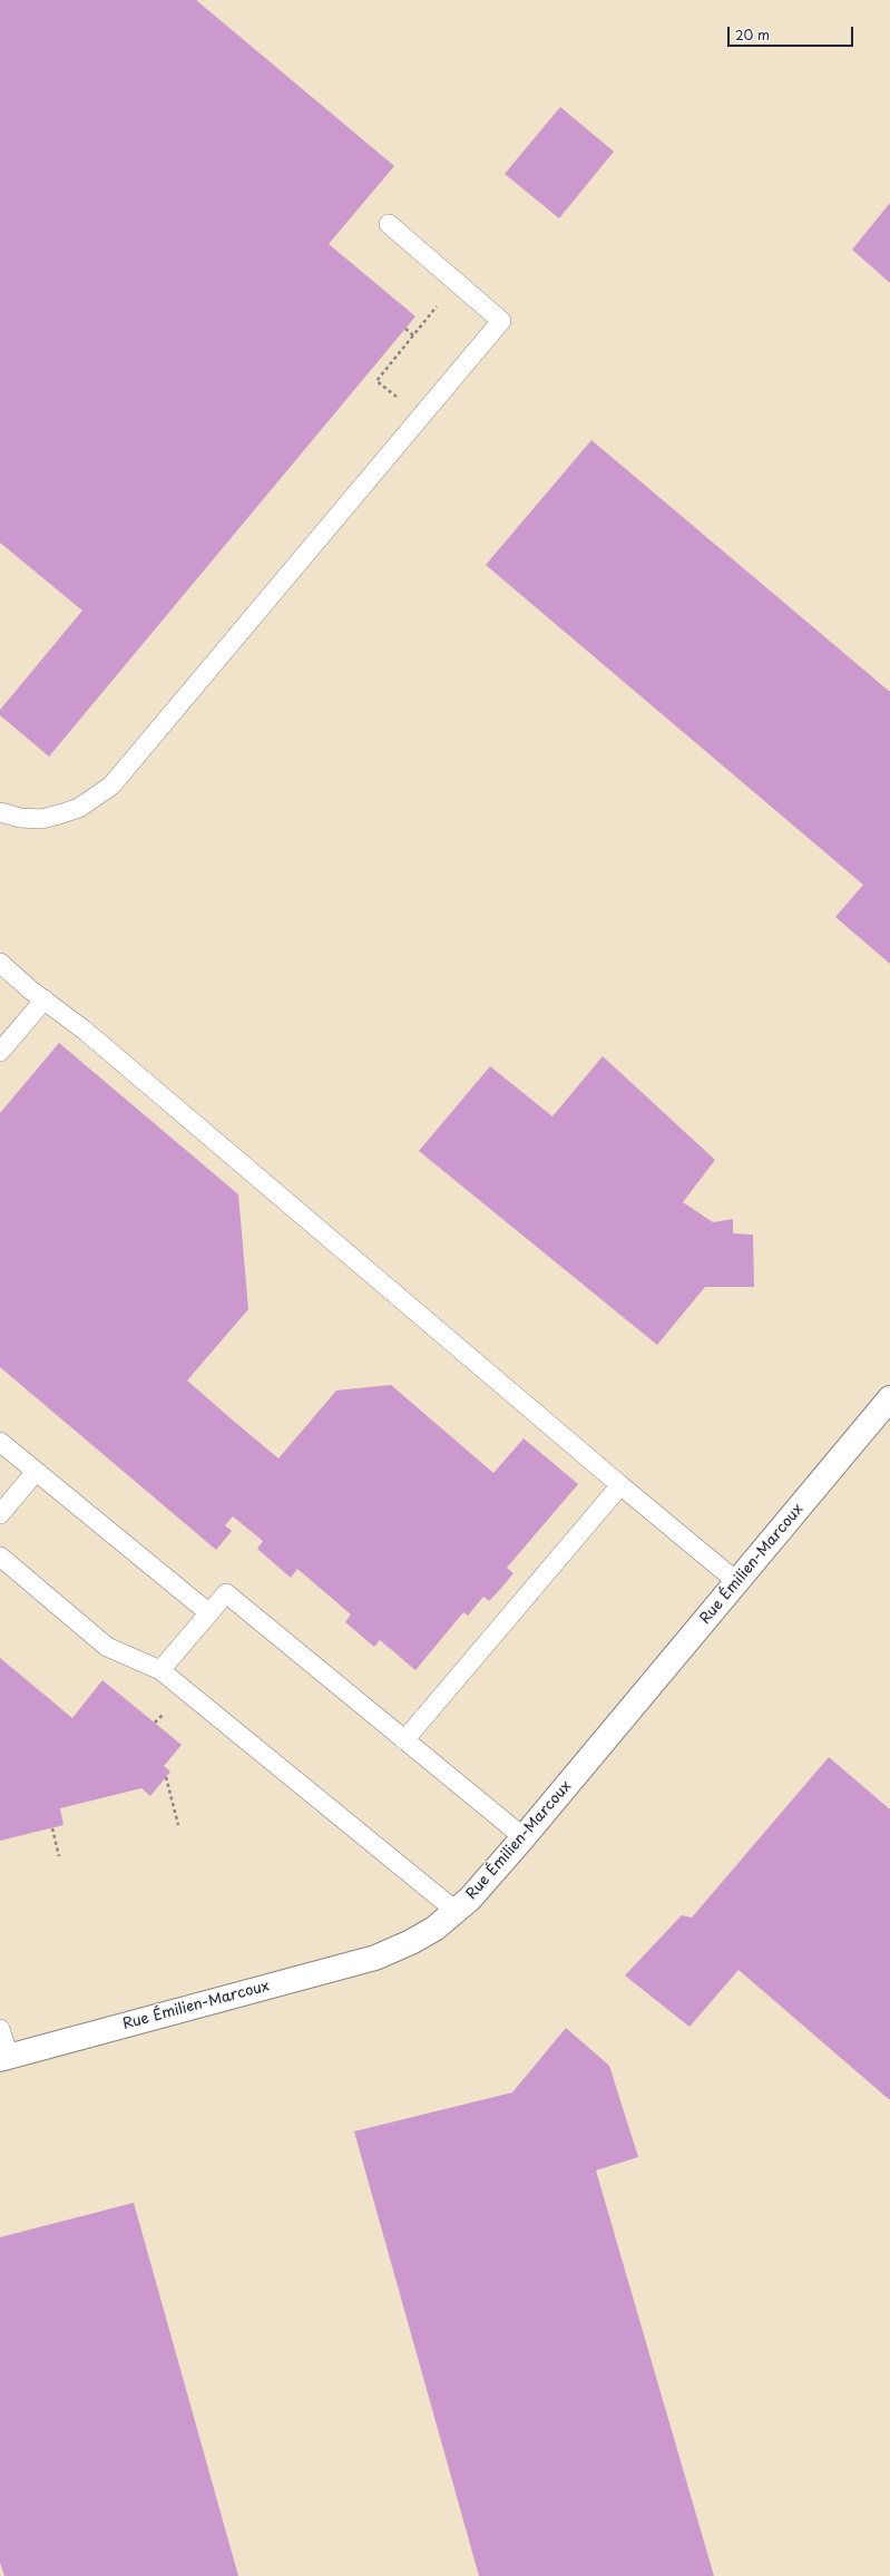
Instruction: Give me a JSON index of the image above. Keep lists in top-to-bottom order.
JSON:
{
  "streets": {
    "street": ["Rue Émilien-Marcoux"]
  },
  "scale_bar": "20 m"
}
